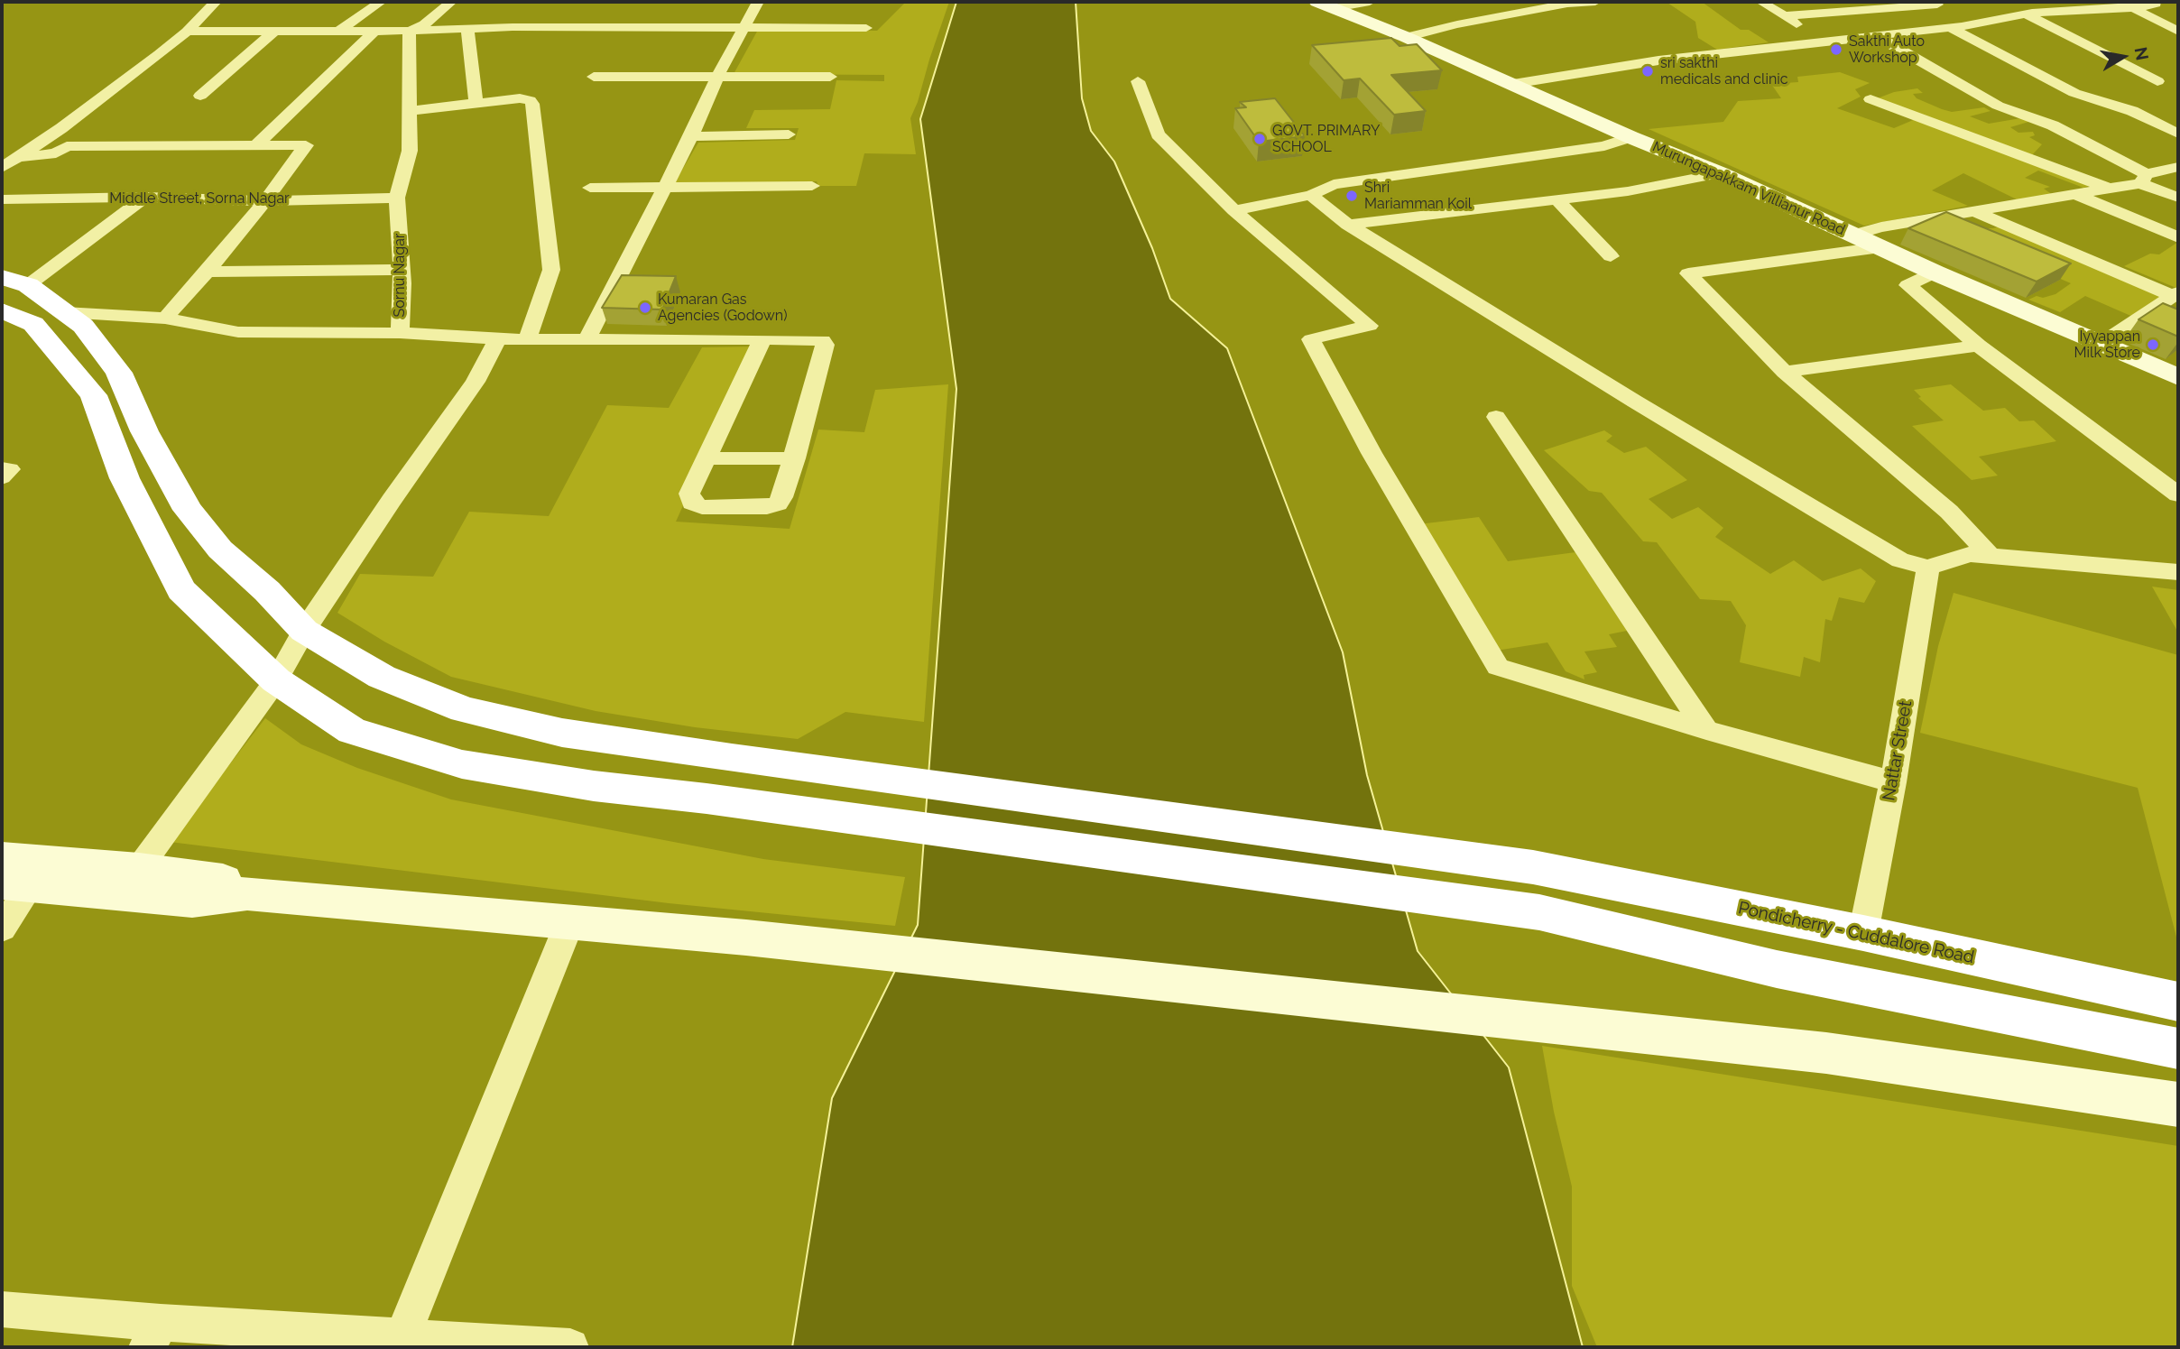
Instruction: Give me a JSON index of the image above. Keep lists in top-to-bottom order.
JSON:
{
  "streets": {
    "highway": ["Pondicherry - Cuddalore Road"],
    "street": [
      "Murungapakkam Villianur Road",
      "Middle Street, Sorna Nagar",
      "Sornu Nagar",
      "Nattar Street"
    ]
  },
  "crossings": [
    ["Middle Street, Sorna Nagar", "Sornu Nagar"],
    ["Nattar Street", "Pondicherry - Cuddalore Road"]
  ],
  "places": [
    "Sakthi Auto Workshop",
    "sri sakthi medicals and clinic",
    "GOVT. PRIMARY SCHOOL",
    "Shri Mariamman Koil",
    "Kumaran Gas Agencies (Godown)",
    "Iyyappan Milk Store"
  ],
  "north": "right"
}
